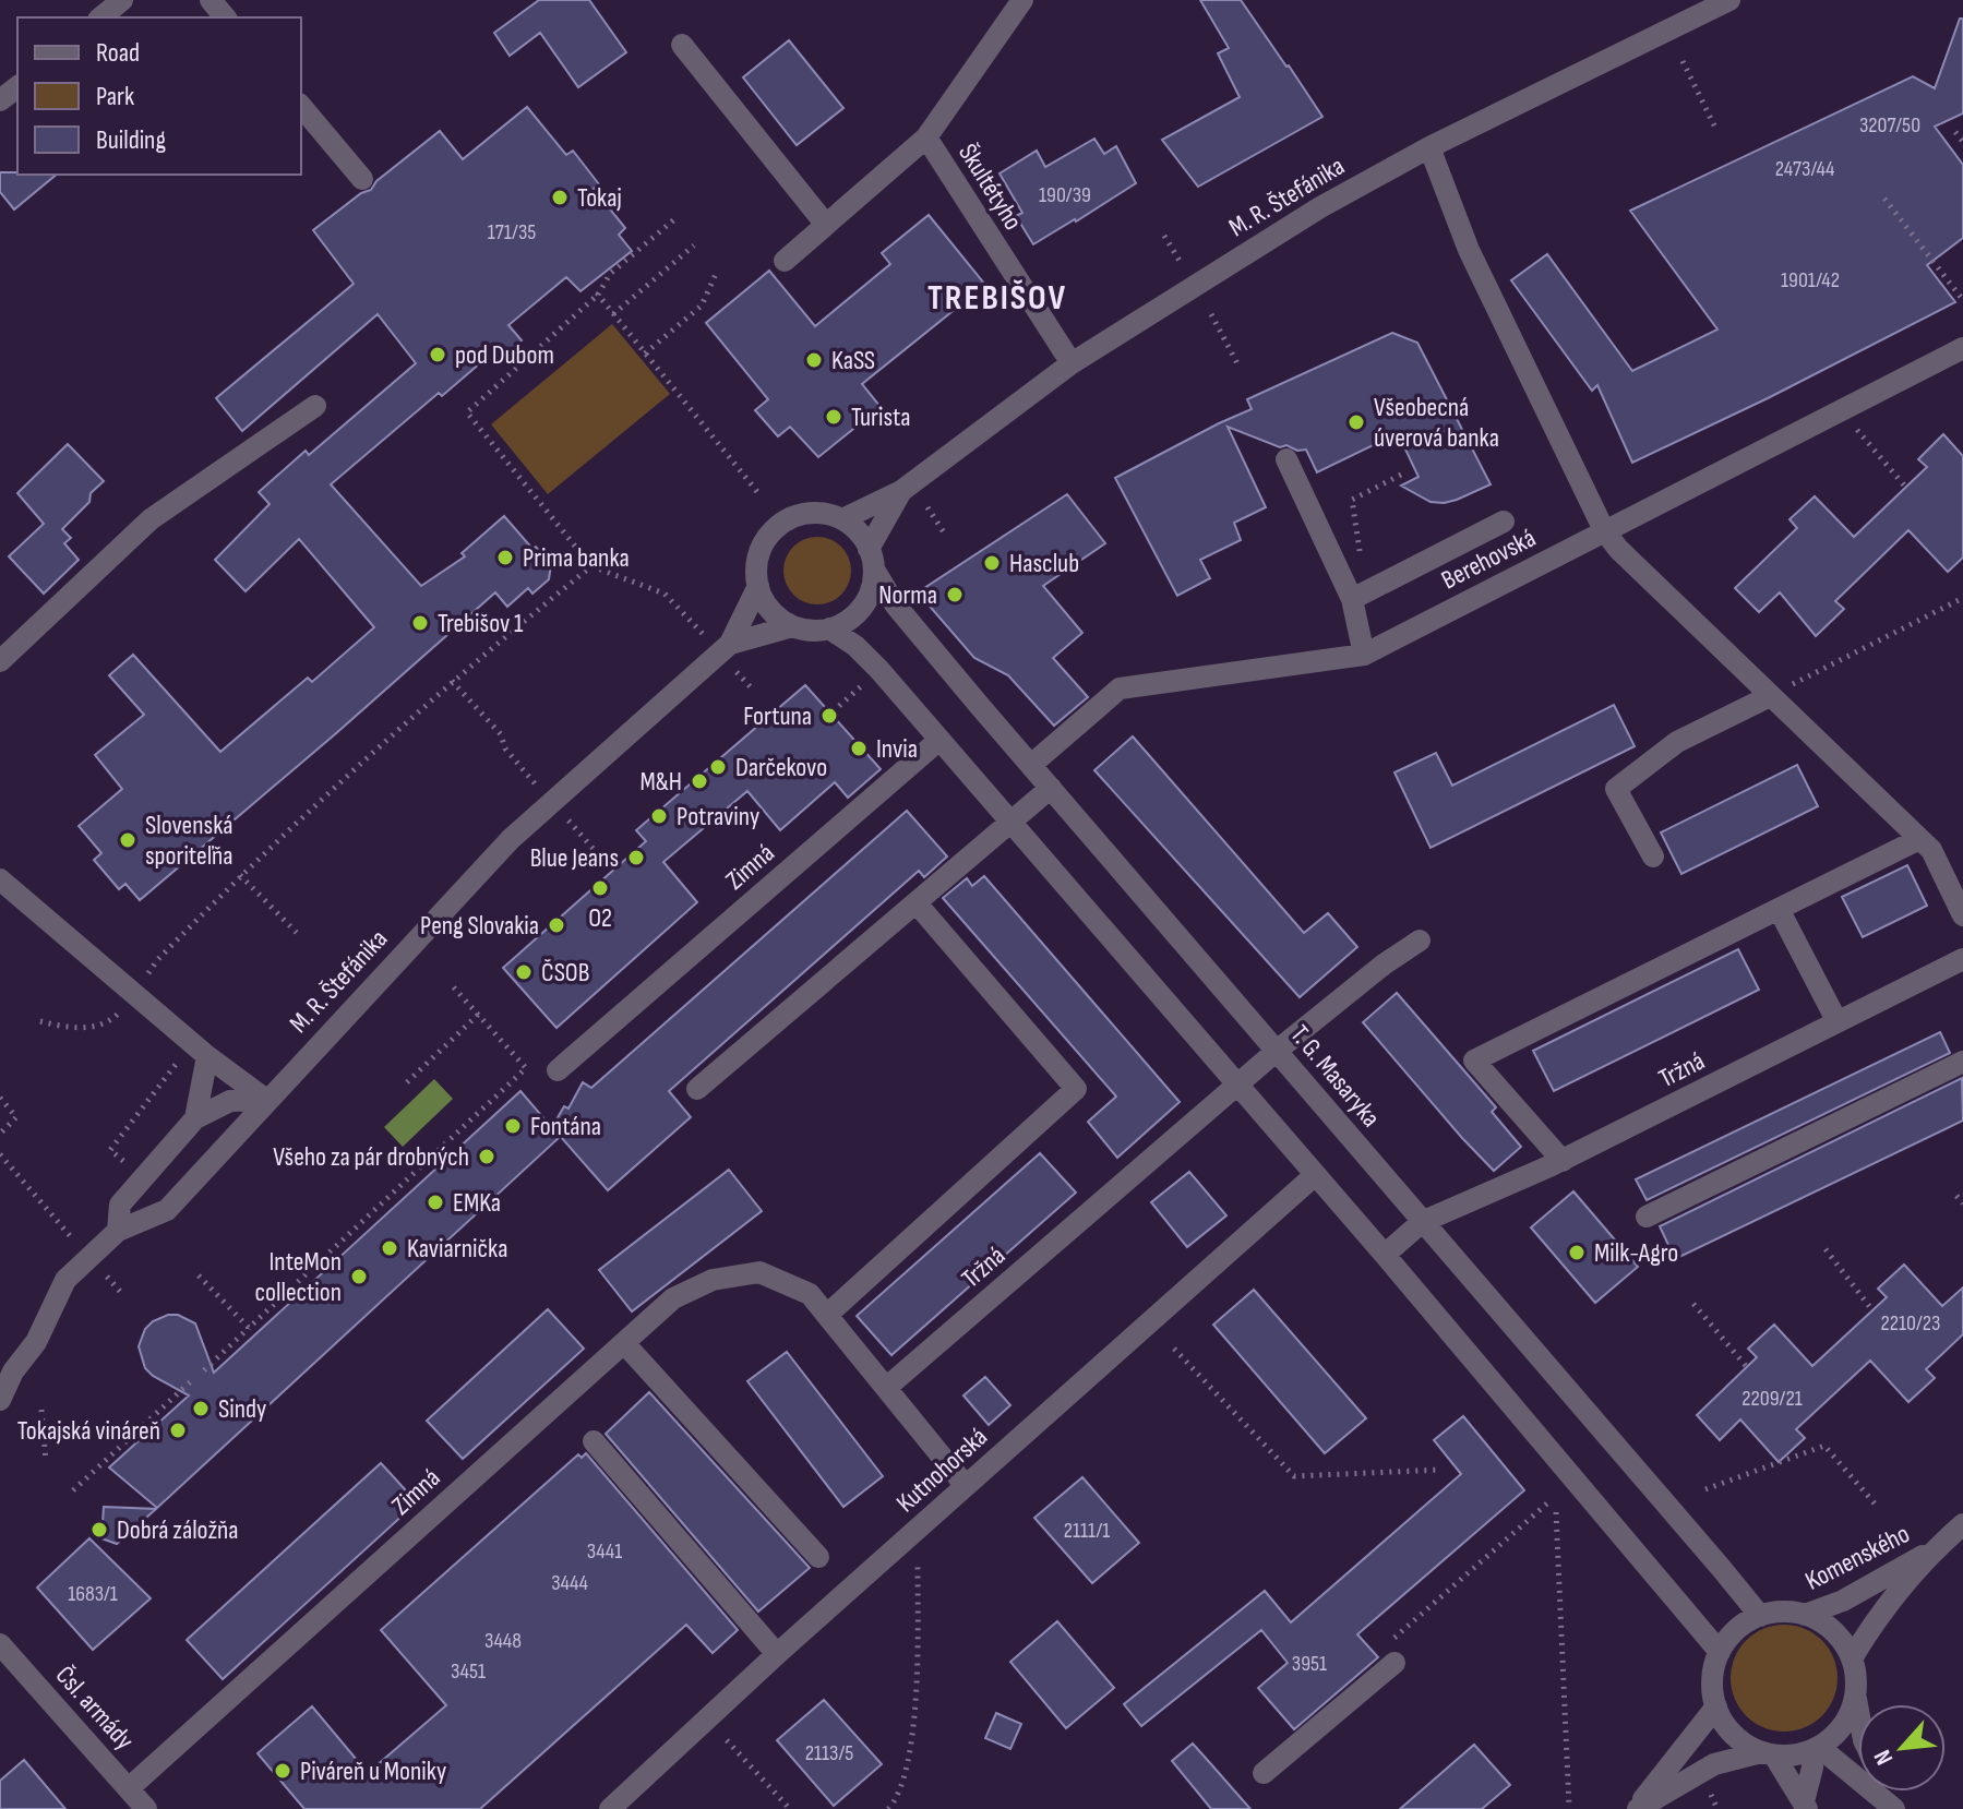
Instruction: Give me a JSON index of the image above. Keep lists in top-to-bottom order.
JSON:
{
  "streets": {
    "street": [
      "Škultétyho",
      "M. R. Štefánika",
      "Berehovská",
      "Zimná",
      "Tržná",
      "T. G. Masaryka",
      "Kutnohorská",
      "Komenského",
      "Čsl. armády"
    ]
  },
  "crossings": [
    ["Škultétyho", "M. R. Štefánika"],
    ["M. R. Štefánika", "T. G. Masaryka"],
    ["Berehovská", "T. G. Masaryka"],
    ["Zimná", "Čsl. armády"],
    ["Tržná", "T. G. Masaryka"],
    ["T. G. Masaryka", "Komenského"]
  ],
  "districts": ["TREBIŠOV"],
  "places": [
    "Tokaj",
    "pod Dubom",
    "KaSS",
    "Turista",
    "Všeobecná úverová banka",
    "Prima banka",
    "Hasclub",
    "Norma",
    "Trebišov 1",
    "Fortuna",
    "Invia",
    "Darčekovo",
    "M&H",
    "Potraviny",
    "Slovenská sporiteľňa",
    "Blue Jeans",
    "O2",
    "Peng Slovakia",
    "ČSOB",
    "Fontána",
    "Všeho za pár drobných",
    "EMKa",
    "Kaviarnička",
    "Milk-Agro",
    "InteMon collection",
    "Sindy",
    "Tokajská vináreň",
    "Dobrá záložňa",
    "Piváreň u Moniky"
  ],
  "house_numbers": [
    "3207/50",
    "2473/44",
    "190/39",
    "171/35",
    "1901/42",
    "2210/23",
    "2209/21",
    "2111/1",
    "3441",
    "3444",
    "1683/1",
    "3448",
    "3951",
    "3451",
    "2113/5"
  ],
  "legend": ["Road", "Park", "Building"],
  "north": "bottom left"
}
